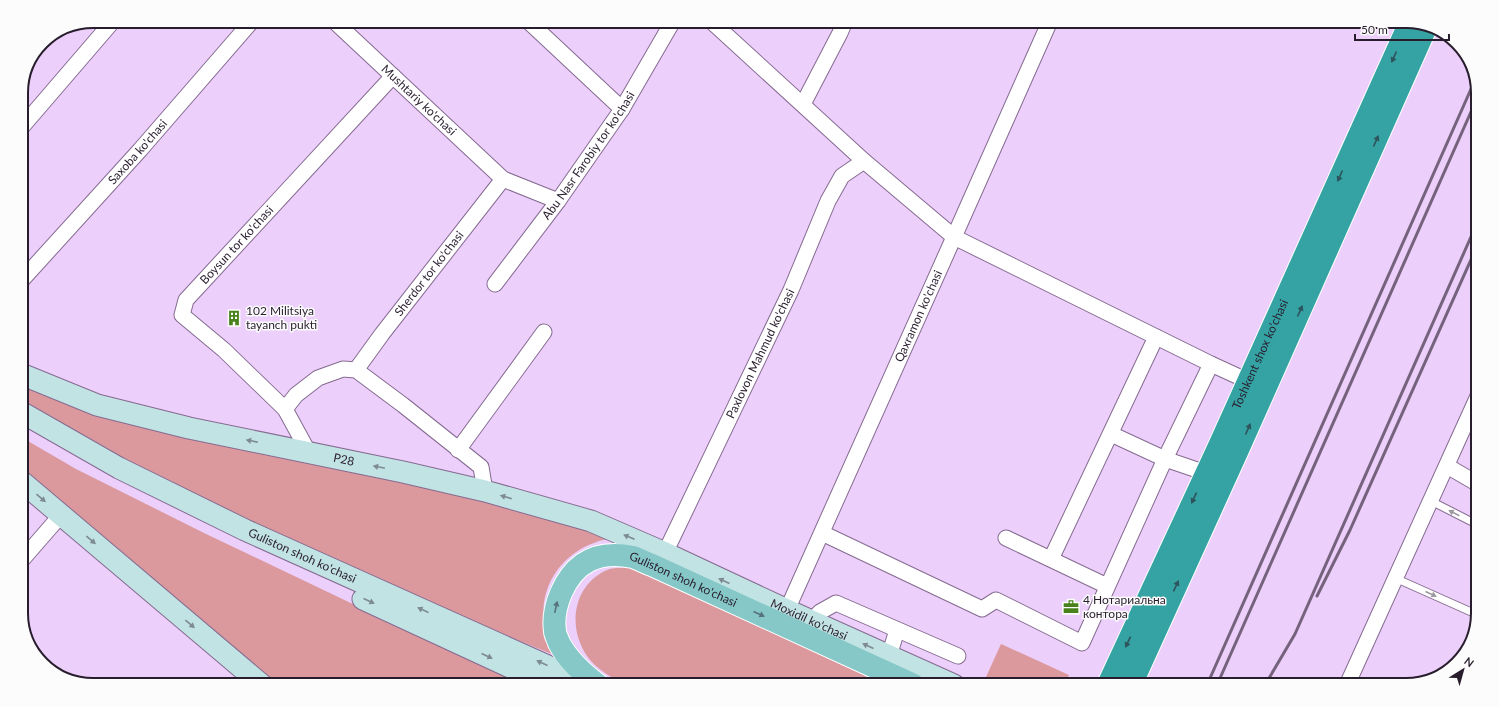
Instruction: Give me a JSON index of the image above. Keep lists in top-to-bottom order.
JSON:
{
  "streets": {
    "highway": ["Toshkent shox ko'chasi"],
    "main road": ["Р28", "Guliston shoh ko'chasi", "Moxidil ko'chasi"],
    "street": [
      "Mushtariy ko'chasi",
      "Saxoba ko'chasi",
      "Abu Nasr Farobiy tor ko'chasi",
      "Boysun tor ko'chasi",
      "Sherdor tor ko'chasi",
      "Qaxramon ko'chasi",
      "Paxlovon Mahmud ko'chasi"
    ]
  },
  "crossings": [
    ["Mushtariy ko'chasi", "Boysun tor ko'chasi"],
    ["Mushtariy ko'chasi", "Sherdor tor ko'chasi"],
    ["Qaxramon ko'chasi", "Moxidil ko'chasi"],
    ["Paxlovon Mahmud ko'chasi", "Р28"],
    ["Paxlovon Mahmud ko'chasi", "Moxidil ko'chasi"],
    ["Р28", "Moxidil ko'chasi"]
  ],
  "one_way": ["Moxidil ko'chasi"],
  "places": {
    "building": ["102 Militsiya tayanch pukti"],
    "office": ["4 Нотариальна контора"]
  },
  "scale_bar": "50 m",
  "north": "top right"
}
